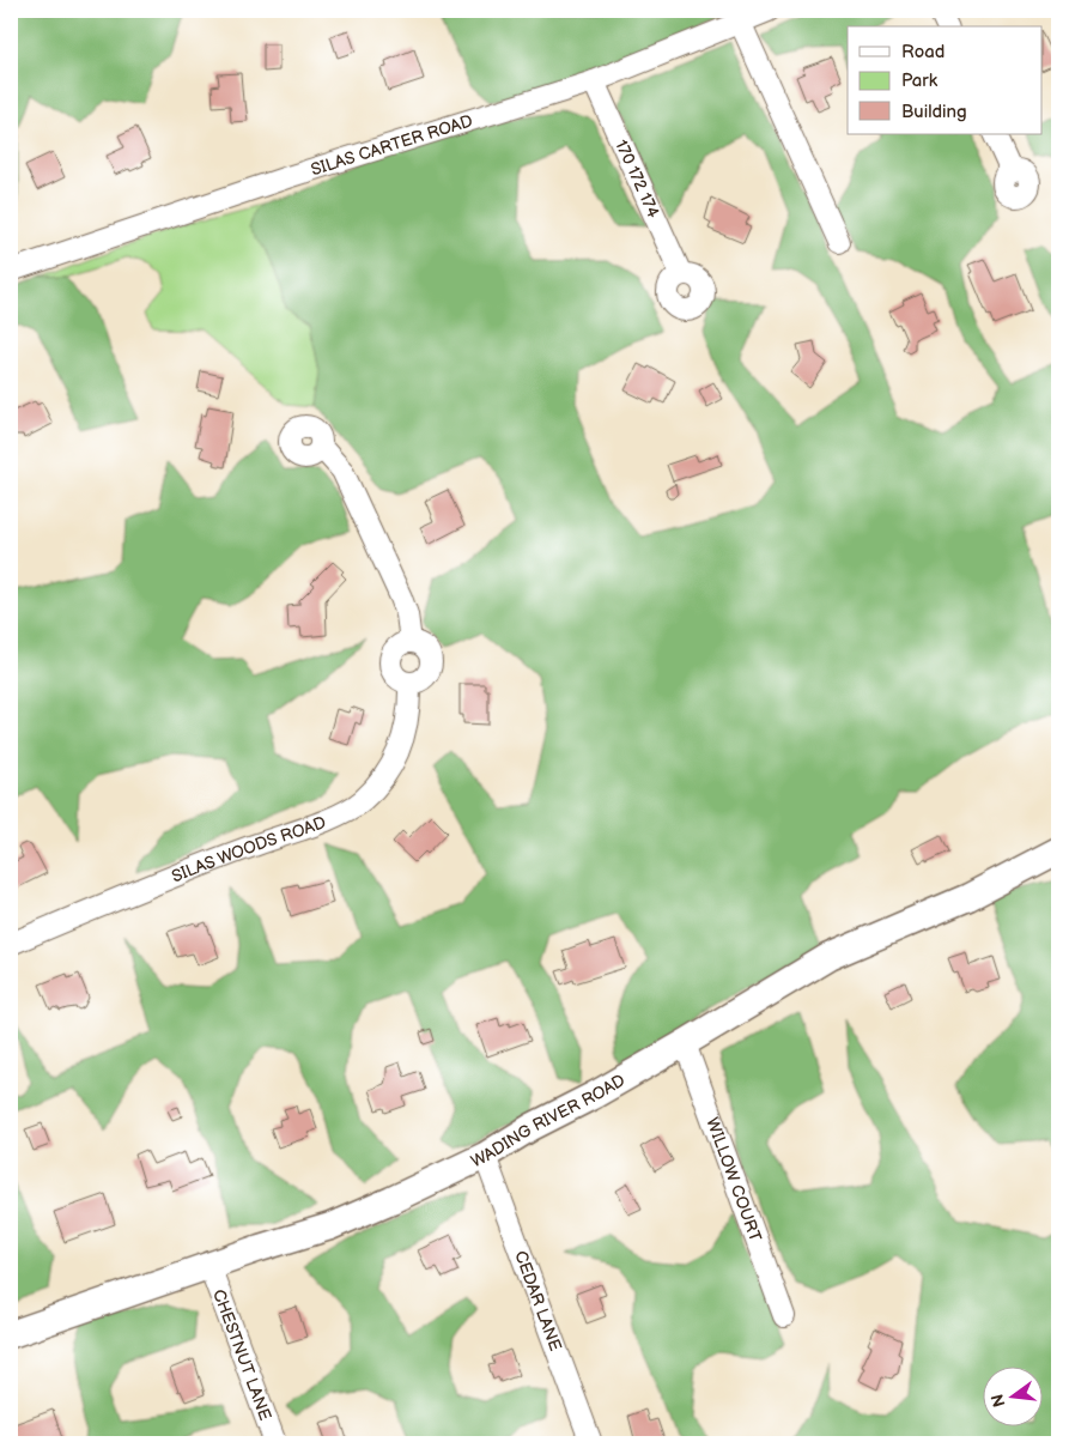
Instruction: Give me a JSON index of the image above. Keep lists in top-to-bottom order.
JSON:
{
  "streets": {
    "main road": ["WADING RIVER ROAD"],
    "street": [
      "SILAS CARTER ROAD",
      "170 172 174",
      "SILAS WOODS ROAD",
      "WILLOW COURT",
      "CEDAR LANE",
      "CHESTNUT LANE"
    ]
  },
  "crossings": [
    ["SILAS CARTER ROAD", "170 172 174"],
    ["WADING RIVER ROAD", "WILLOW COURT"],
    ["WADING RIVER ROAD", "CEDAR LANE"],
    ["WADING RIVER ROAD", "CHESTNUT LANE"]
  ],
  "legend": ["Road", "Park", "Building"],
  "north": "left"
}
